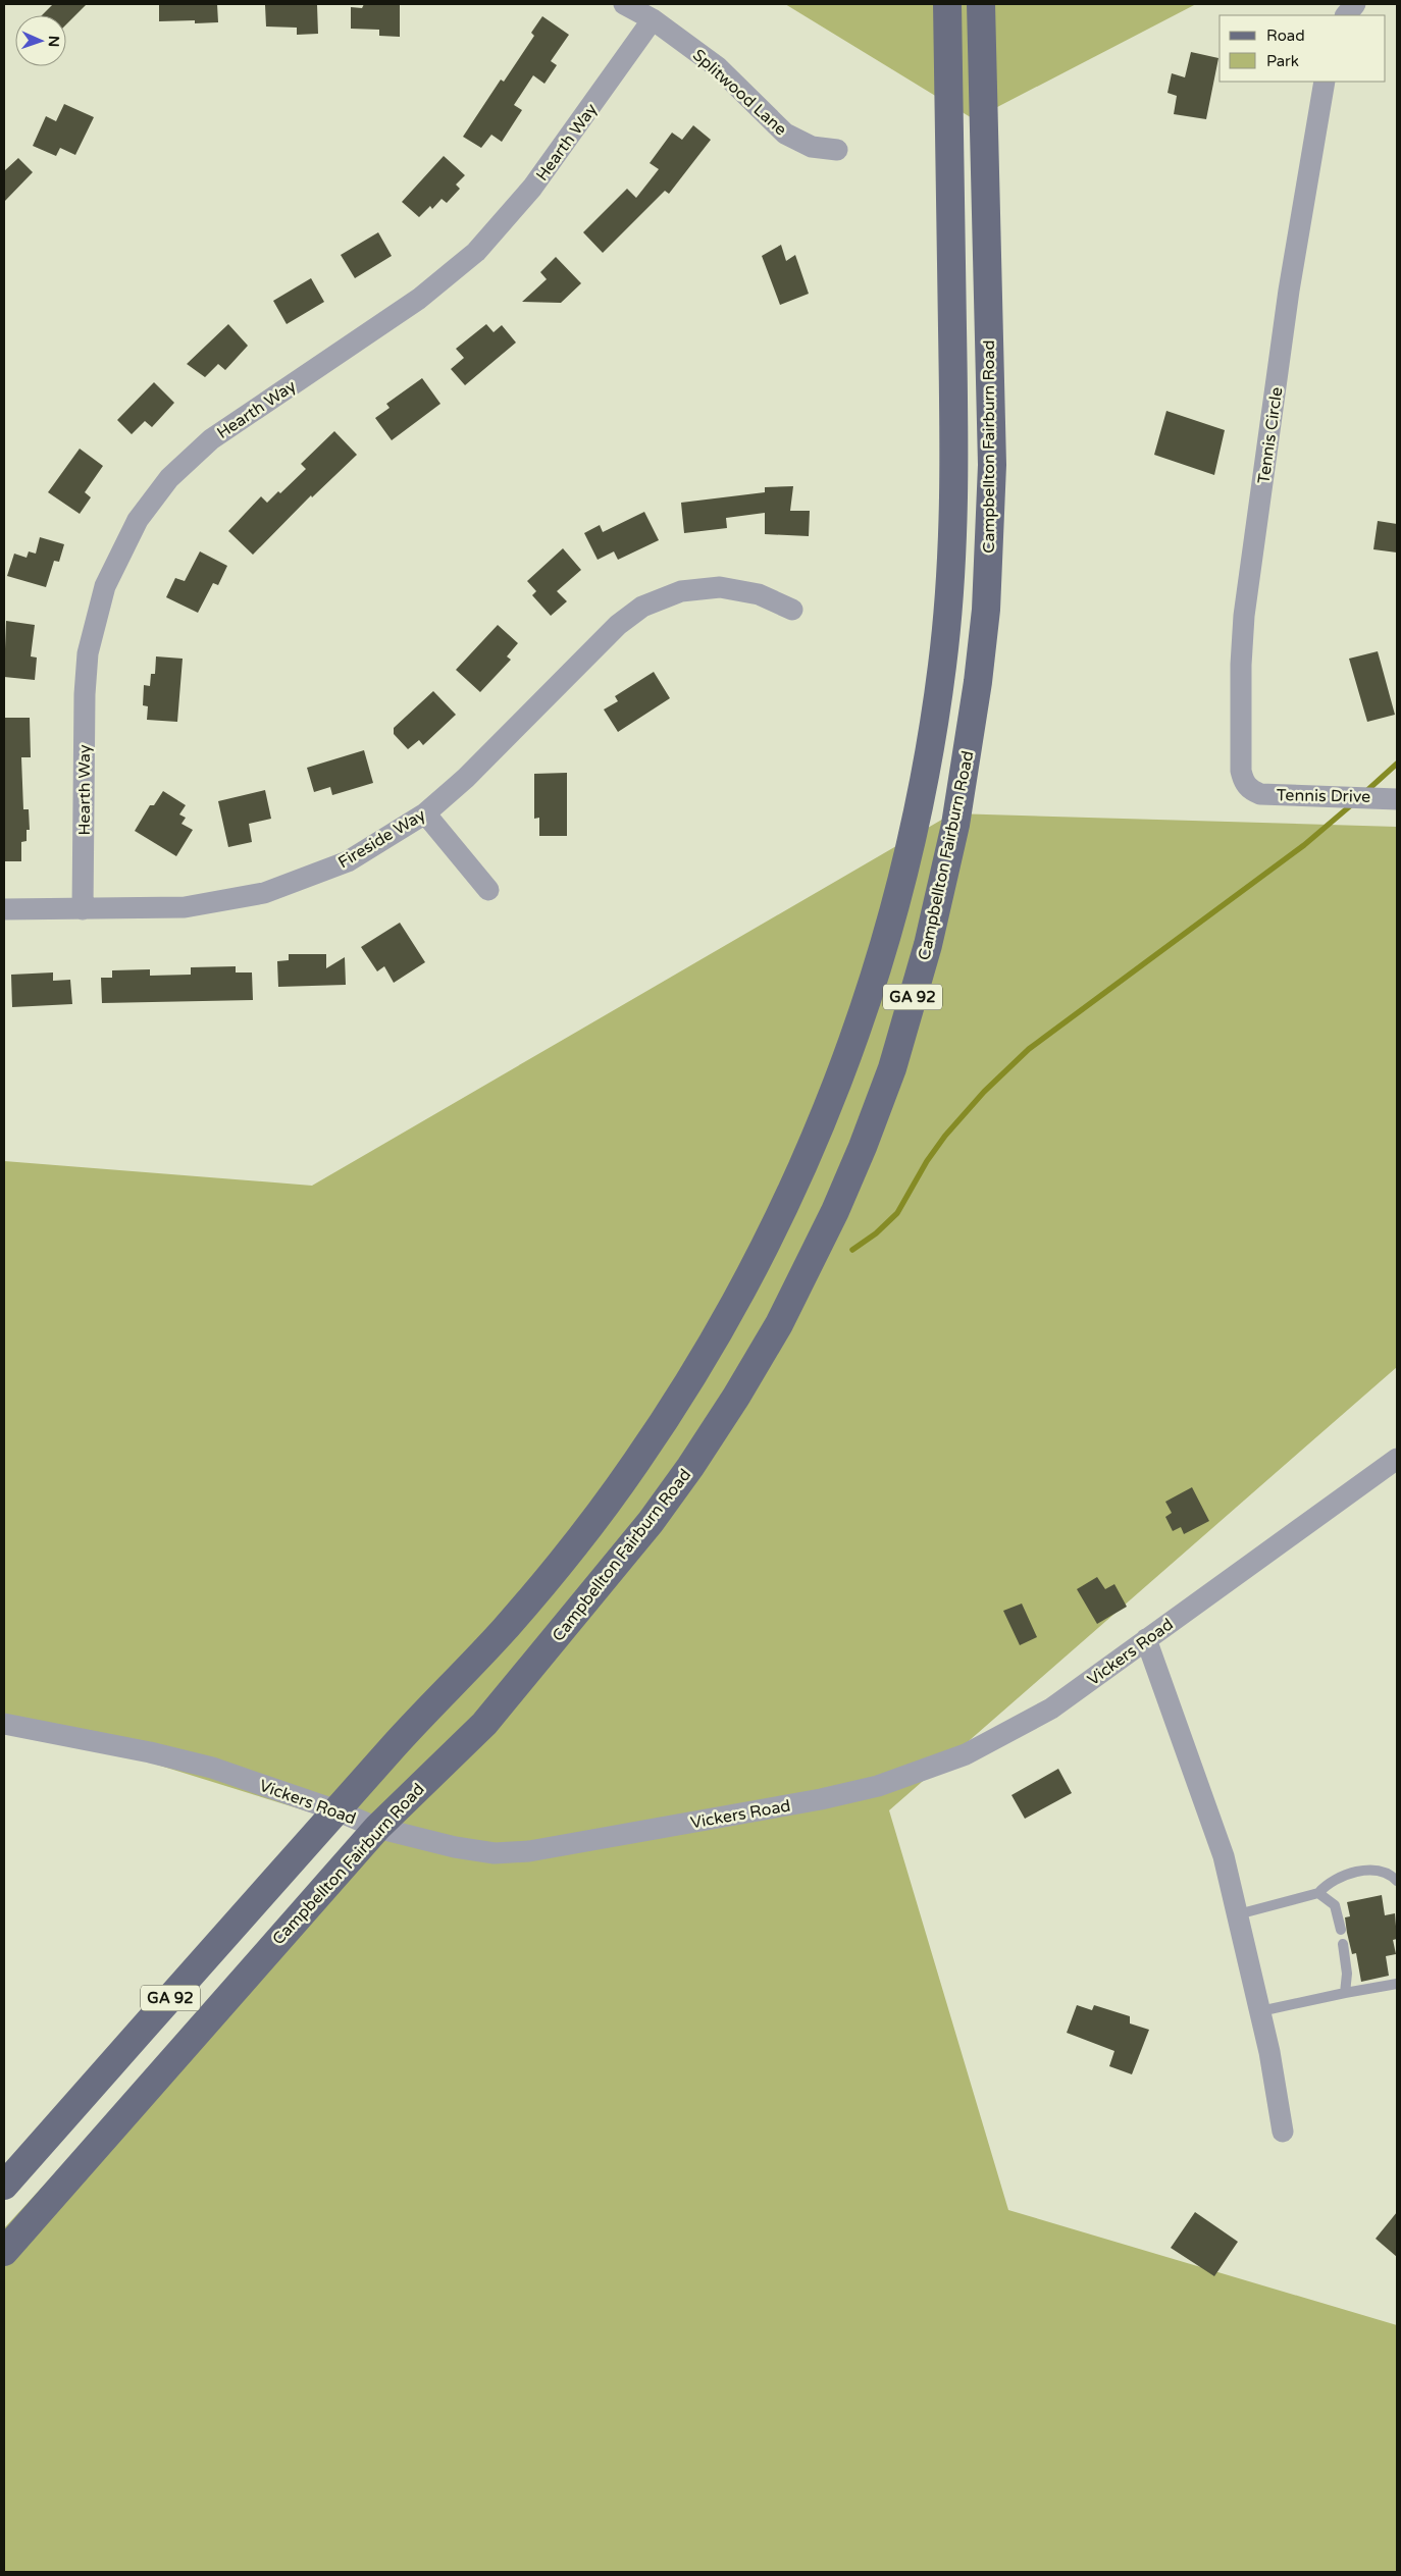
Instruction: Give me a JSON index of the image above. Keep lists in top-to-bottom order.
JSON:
{
  "streets": {
    "main road": ["Campbellton Fairburn Road", "GA 92"],
    "street": [
      "Splitwood Lane",
      "Hearth Way",
      "Tennis Circle",
      "Tennis Drive",
      "Fireside Way",
      "Vickers Road"
    ]
  },
  "crossings": [
    ["Splitwood Lane", "Hearth Way"],
    ["Hearth Way", "Fireside Way"],
    ["Tennis Circle", "Tennis Drive"],
    ["Campbellton Fairburn Road", "Vickers Road"]
  ],
  "legend": ["Road", "Park"],
  "north": "right"
}
